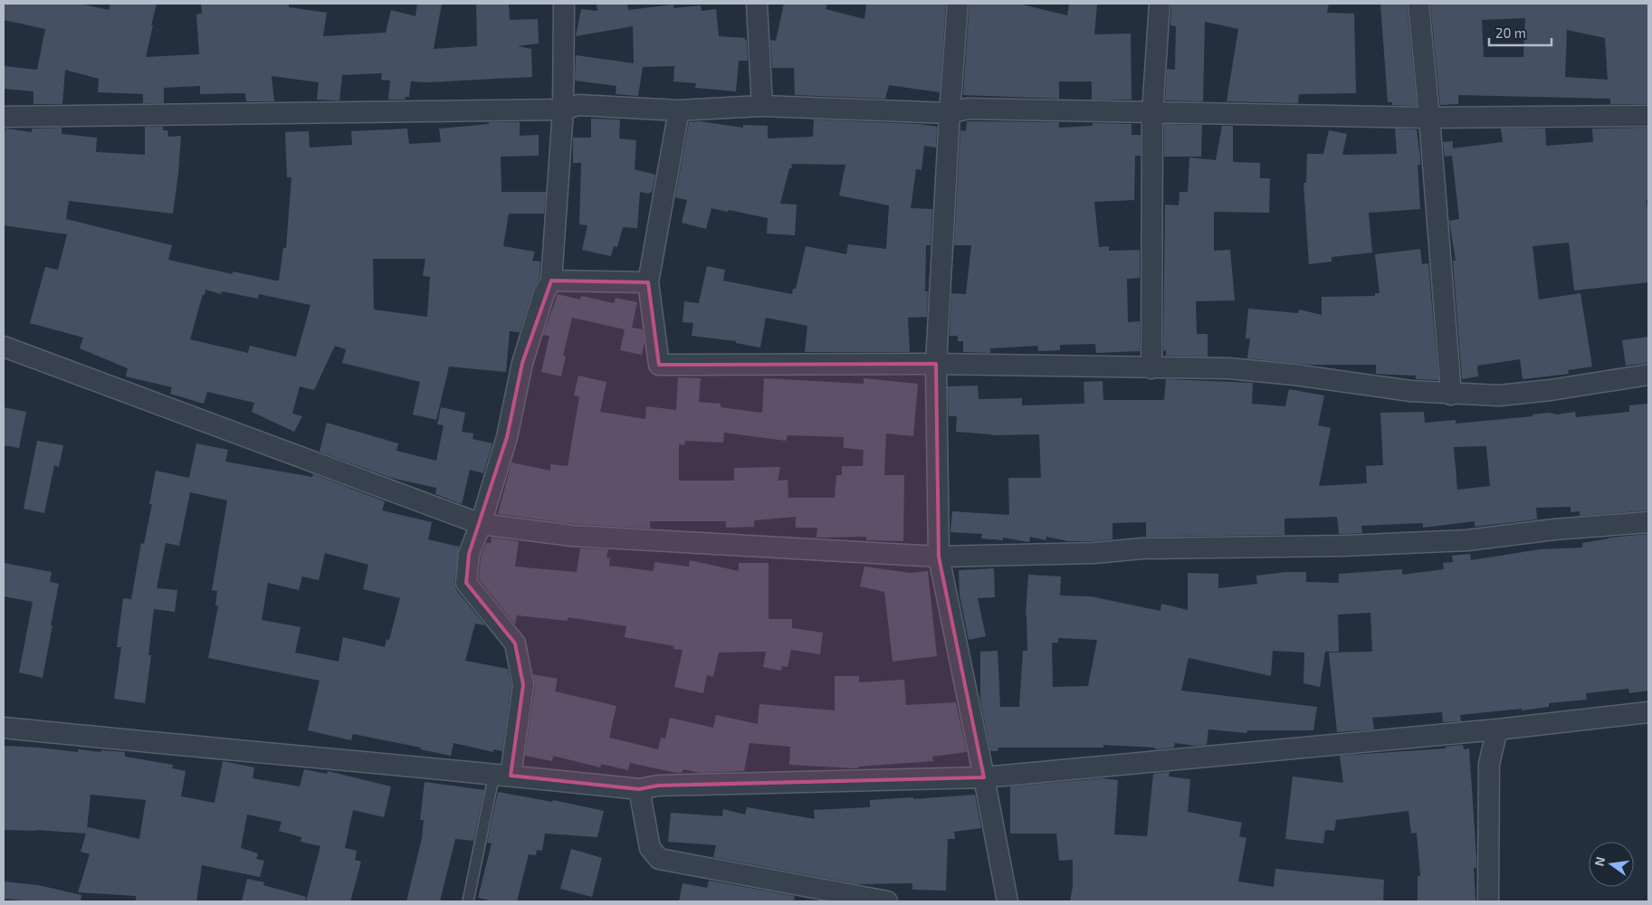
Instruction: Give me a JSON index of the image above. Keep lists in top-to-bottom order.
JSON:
{
  "scale_bar": "20 m",
  "north": "left"
}
